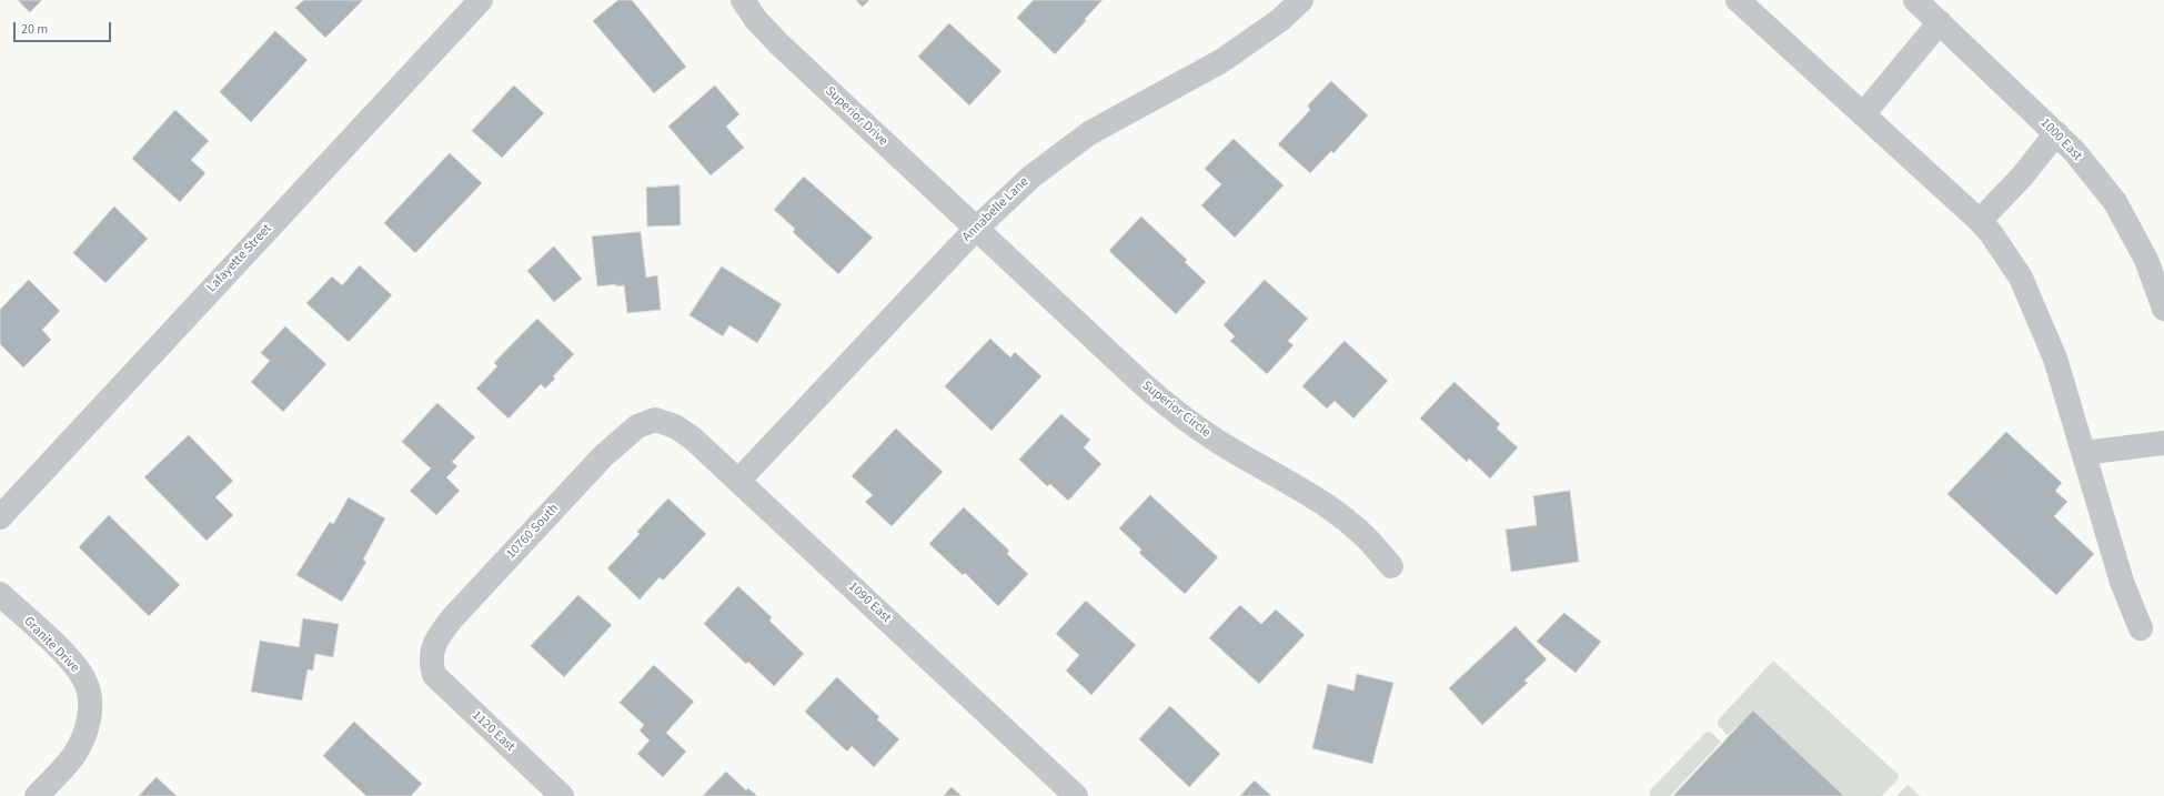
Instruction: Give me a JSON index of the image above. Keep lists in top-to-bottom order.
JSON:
{
  "streets": {
    "street": [
      "Superior Drive",
      "1000 East",
      "Annabelle Lane",
      "Lafayette Street",
      "Superior Circle",
      "10760 South",
      "1090 East",
      "Granite Drive",
      "1120 East"
    ]
  },
  "crossings": [
    ["Superior Drive", "Annabelle Lane"],
    ["Superior Drive", "Superior Circle"],
    ["Annabelle Lane", "Superior Circle"],
    ["Annabelle Lane", "1090 East"],
    ["10760 South", "1090 East"],
    ["10760 South", "1120 East"]
  ],
  "scale_bar": "20 m"
}
